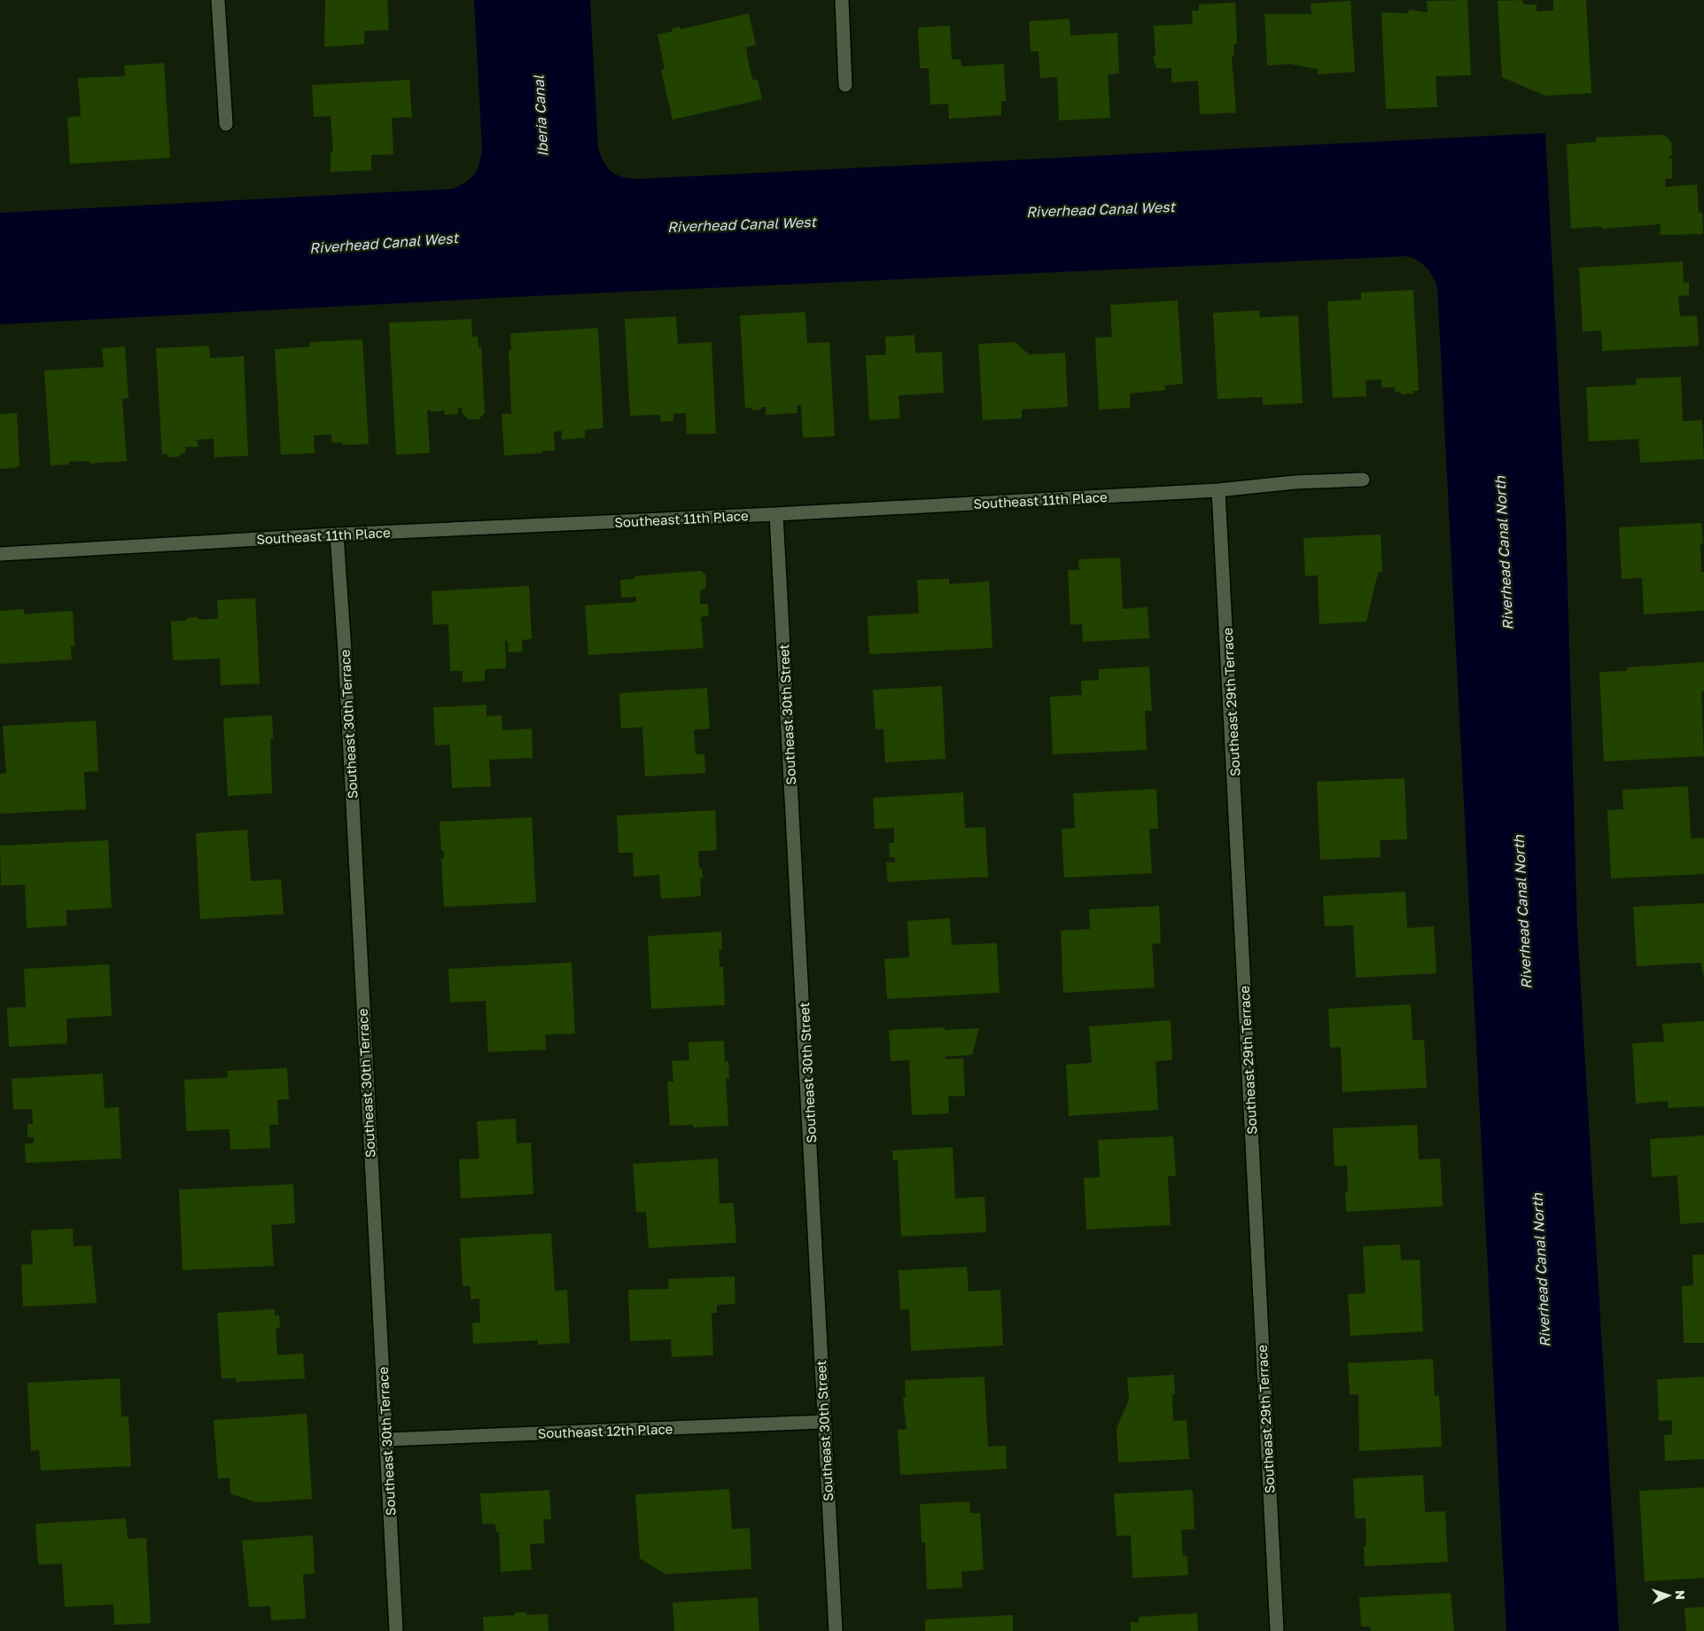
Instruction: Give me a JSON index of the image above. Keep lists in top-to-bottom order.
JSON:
{
  "streets": {
    "street": [
      "Southeast 11th Place",
      "Southeast 29th Terrace",
      "Southeast 30th Street",
      "Southeast 30th Terrace",
      "Southeast 12th Place"
    ]
  },
  "crossings": [
    ["Southeast 11th Place", "Southeast 29th Terrace"],
    ["Southeast 11th Place", "Southeast 30th Street"],
    ["Southeast 11th Place", "Southeast 30th Terrace"],
    ["Southeast 30th Street", "Southeast 12th Place"],
    ["Southeast 30th Terrace", "Southeast 12th Place"]
  ],
  "water": ["Iberia Canal", "Riverhead Canal West", "Riverhead Canal North"],
  "north": "right"
}
